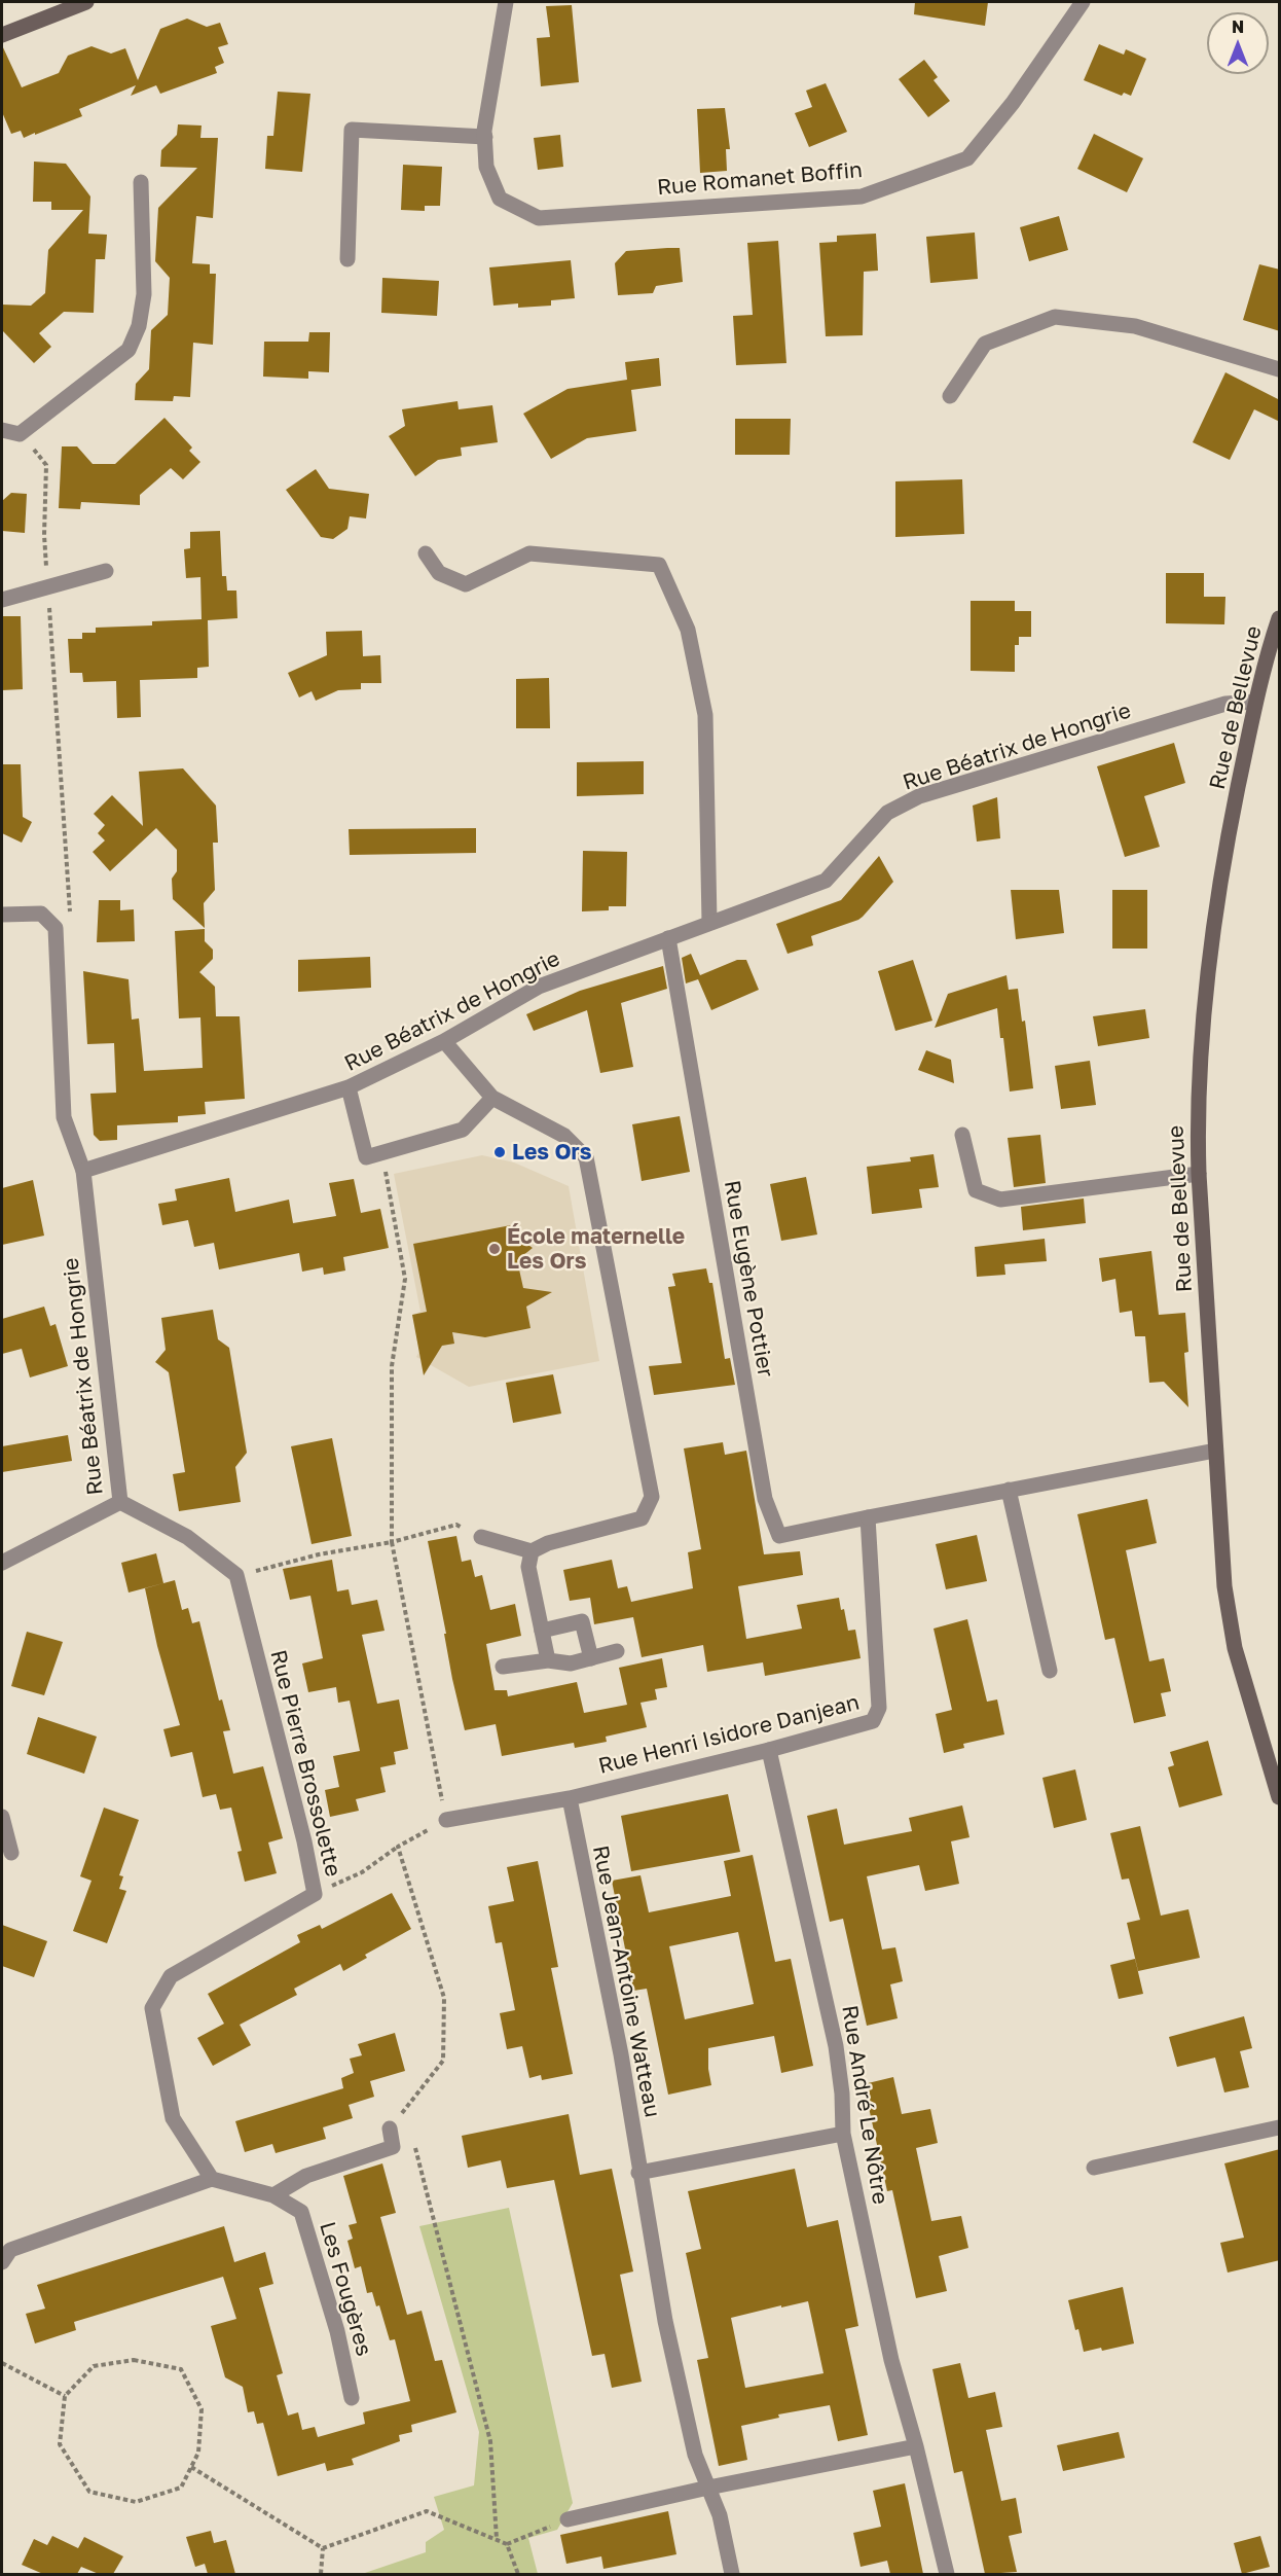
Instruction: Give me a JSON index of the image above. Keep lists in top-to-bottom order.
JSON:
{
  "streets": {
    "street": [
      "Rue Romanet Boffin",
      "Rue de Bellevue",
      "Rue Béatrix de Hongrie",
      "Rue Eugène Pottier",
      "Rue Henri Isidore Danjean",
      "Rue Pierre Brossolette",
      "Rue Jean-Antoine Watteau",
      "Rue André Le Nôtre",
      "Les Fougères"
    ]
  },
  "crossings": [
    ["Rue de Bellevue", "Rue Béatrix de Hongrie"],
    ["Rue Béatrix de Hongrie", "Rue Eugène Pottier"],
    ["Rue Eugène Pottier", "Rue Henri Isidore Danjean"],
    ["Rue Henri Isidore Danjean", "Rue Jean-Antoine Watteau"],
    ["Rue Henri Isidore Danjean", "Rue André Le Nôtre"],
    ["Rue Pierre Brossolette", "Les Fougères"]
  ],
  "places": ["Les Ors", "École maternelle Les Ors"],
  "north": "top"
}
